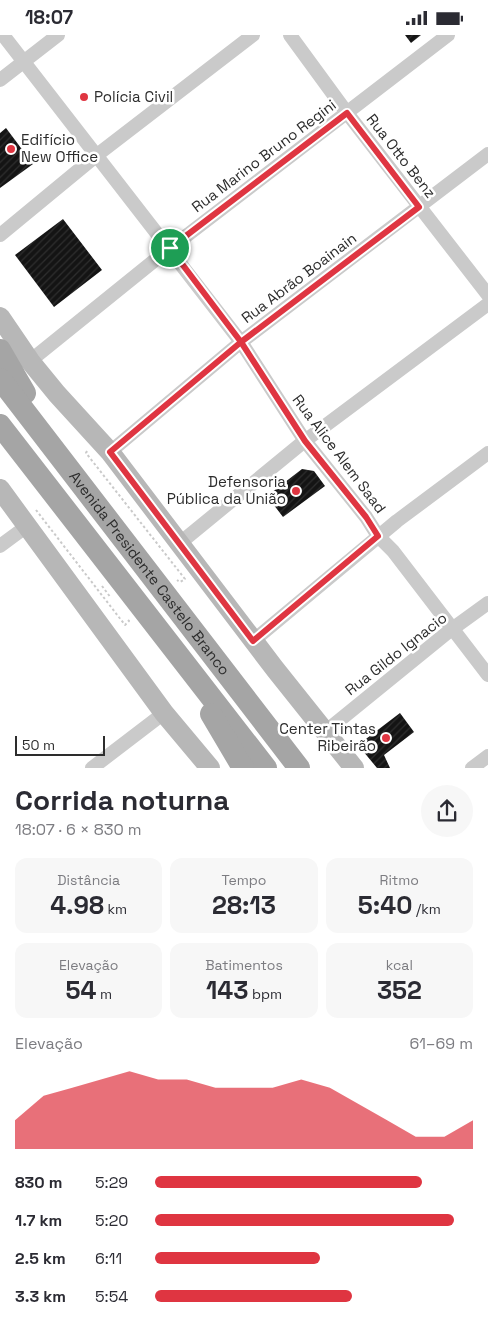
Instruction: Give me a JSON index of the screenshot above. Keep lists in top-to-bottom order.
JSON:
{
  "streets": {
    "main road": ["Avenida Presidente Castelo Branco"],
    "street": [
      "Rua Marino Bruno Regini",
      "Rua Otto Benz",
      "Rua Abrão Boainain",
      "Rua Alice Alem Saad",
      "Rua Gildo Ignacio"
    ]
  },
  "crossings": [
    ["Rua Marino Bruno Regini", "Rua Otto Benz"],
    ["Rua Marino Bruno Regini", "Rua Alice Alem Saad"],
    ["Rua Otto Benz", "Rua Abrão Boainain"],
    ["Rua Abrão Boainain", "Rua Alice Alem Saad"],
    ["Rua Alice Alem Saad", "Rua Gildo Ignacio"]
  ],
  "places": [
    "Polícia Civil",
    "Edifício New Office",
    "Defensoria Pública da União",
    "Center Tintas Ribeirão"
  ],
  "scale_bar": "50 m",
  "page": {
    "status": "18:07",
    "scale": "50 m",
    "heading": ["Corrida noturna", "18:07 · 6 × 830 m"],
    "stats": [
      ["Distância", "4.98 km"],
      ["Tempo", "28:13"],
      ["Ritmo", "5:40 /km"],
      ["Elevação", "54 m"],
      ["Batimentos", "143 bpm"],
      ["kcal", "352"]
    ],
    "chart": ["Elevação", "61–69 m"],
    "list": [
      {
        "name": "830 m",
        "note": "5:29"
      },
      {
        "name": "1.7 km",
        "note": "5:20"
      },
      {
        "name": "2.5 km",
        "note": "6:11"
      },
      {
        "name": "3.3 km",
        "note": "5:54"
      }
    ]
  }
}
